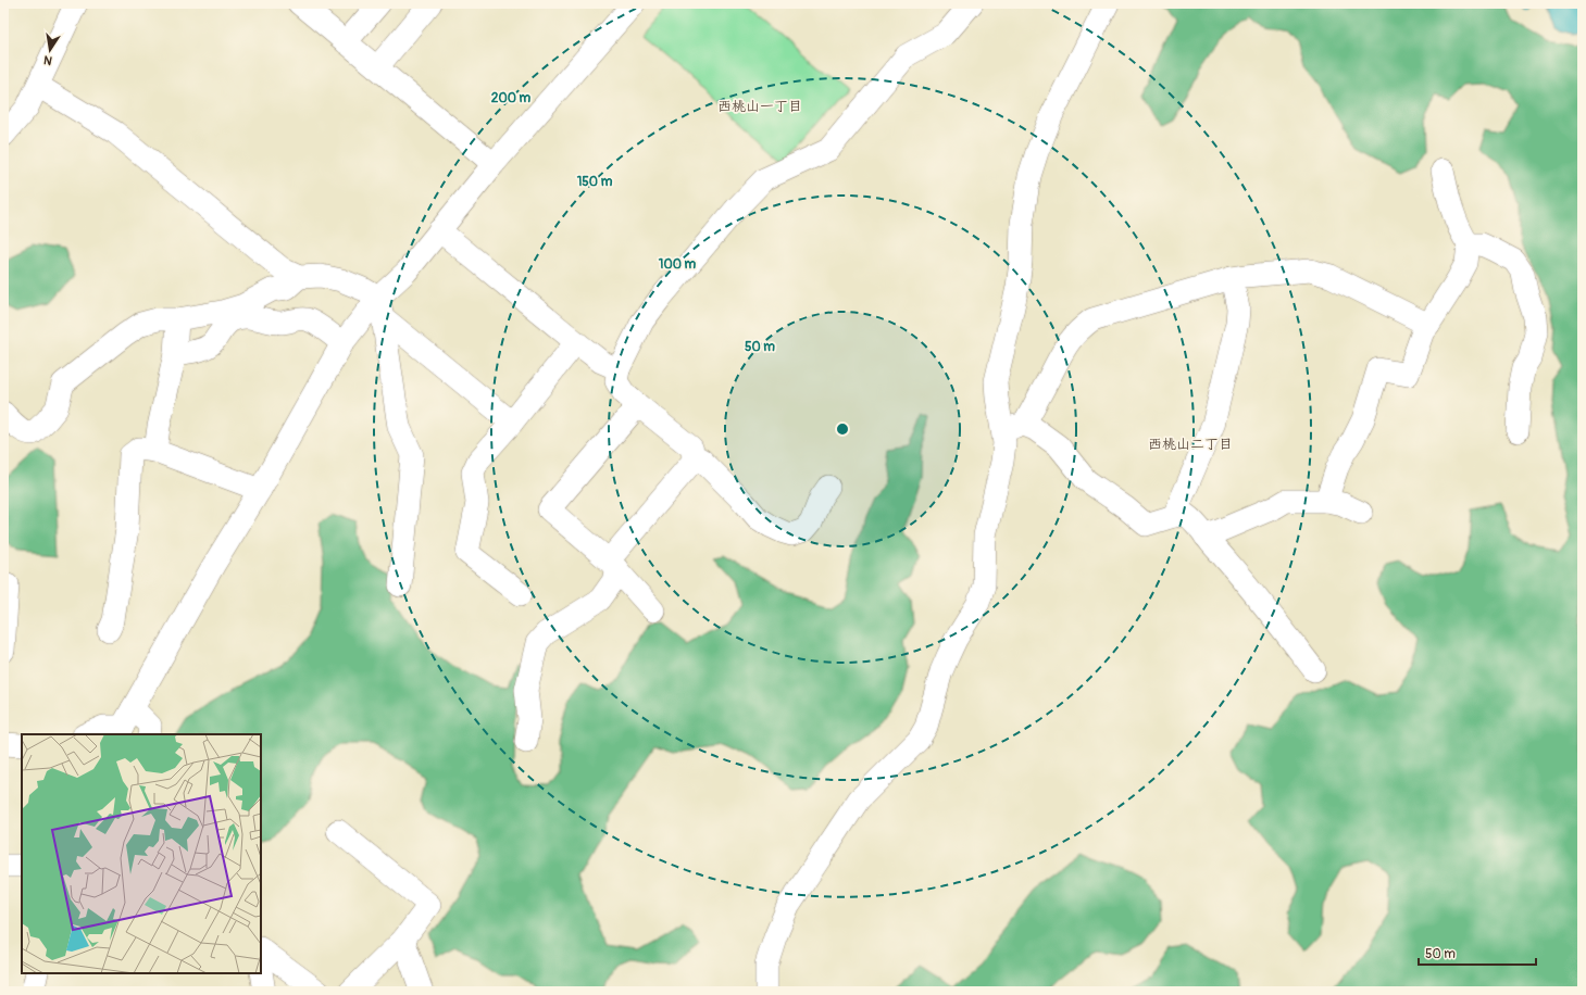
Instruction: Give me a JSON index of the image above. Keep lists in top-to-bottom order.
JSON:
{
  "districts": ["西桃山一丁目", "西桃山二丁目"],
  "scale_bar": "50 m",
  "north": "bottom",
  "rings": [
    "200 m",
    "150 m",
    "100 m",
    "50 m"
  ]
}
